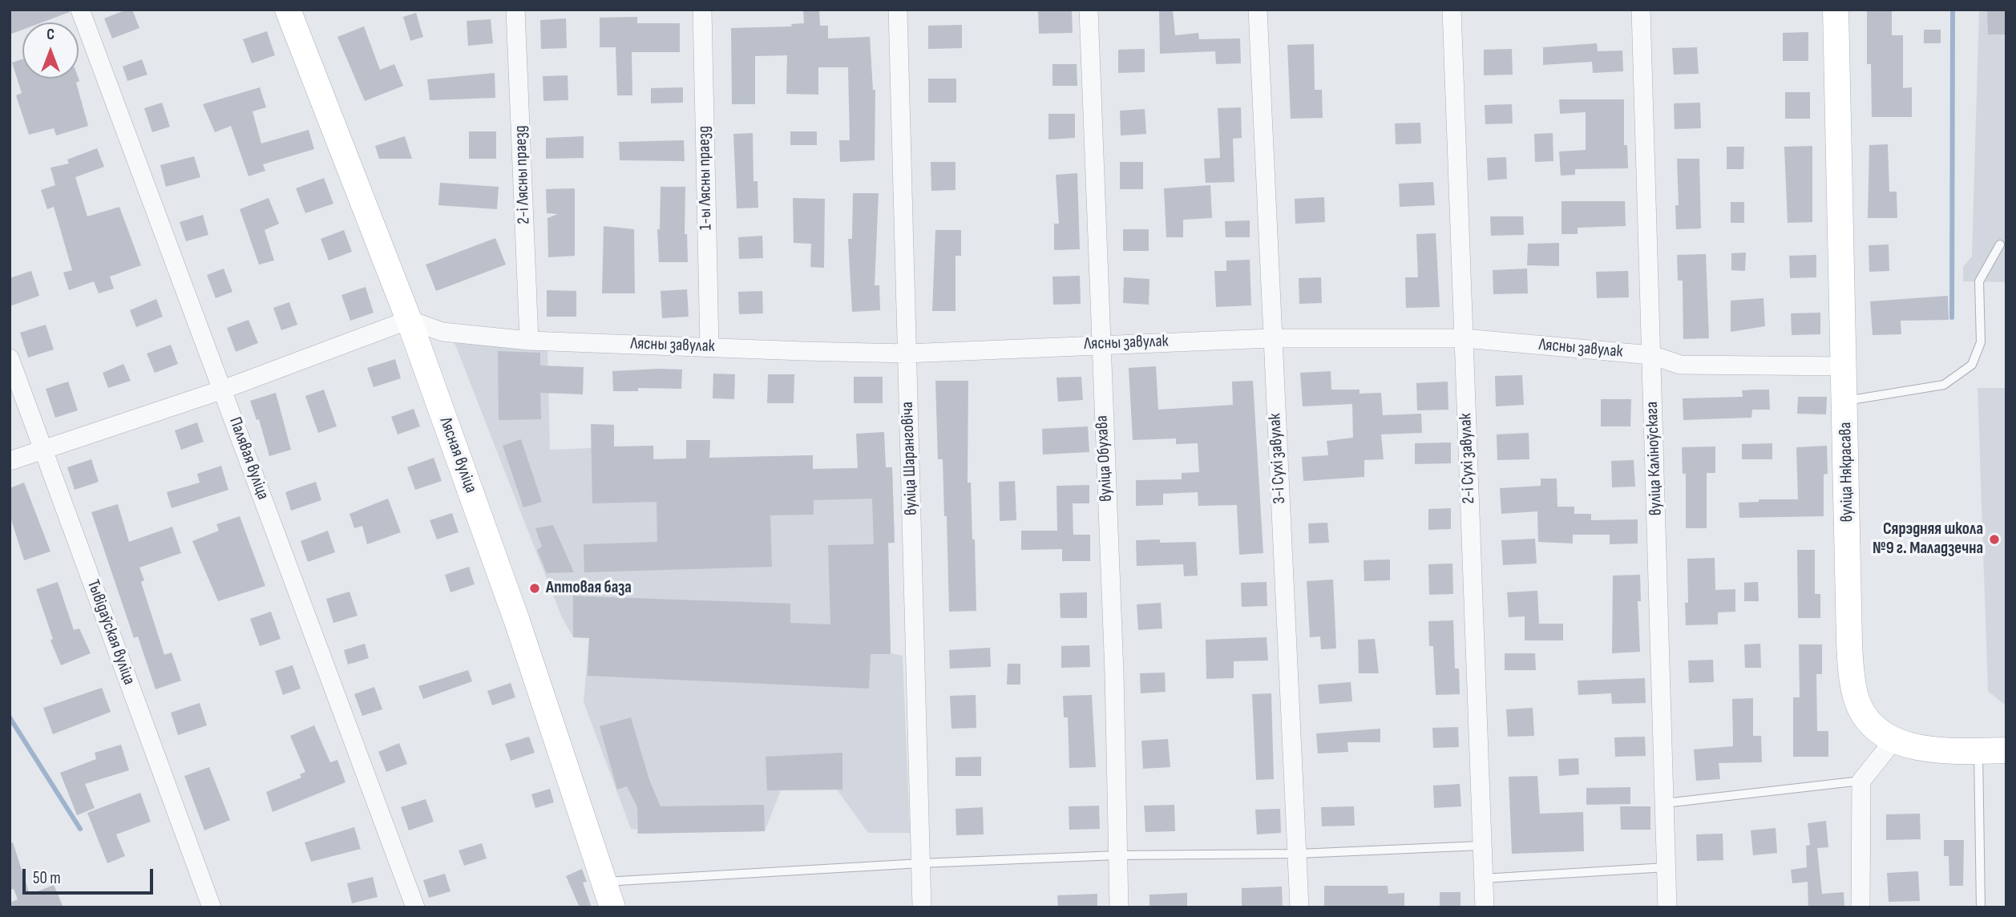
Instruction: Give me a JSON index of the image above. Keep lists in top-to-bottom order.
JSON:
{
  "streets": {
    "main road": ["Лясная вуліца", "вуліца Някрасава"],
    "street": [
      "2-і Лясны праезд",
      "1-ы Лясны праезд",
      "Лясны завулак",
      "Палявая вуліца",
      "вуліца Шаранговіча",
      "вуліца Обухава",
      "3-і Сухі завулак",
      "2-і Сухі завулак",
      "вуліца Каліноўскага",
      "Тывідаўская вуліца"
    ]
  },
  "crossings": [
    ["2-і Лясны праезд", "Лясны завулак"],
    ["1-ы Лясны праезд", "Лясны завулак"],
    ["Лясны завулак", "Лясная вуліца"],
    ["Лясны завулак", "вуліца Шаранговіча"],
    ["Лясны завулак", "вуліца Обухава"],
    ["Лясны завулак", "3-і Сухі завулак"],
    ["Лясны завулак", "2-і Сухі завулак"],
    ["Лясны завулак", "вуліца Каліноўскага"],
    ["Лясны завулак", "вуліца Някрасава"]
  ],
  "places": ["Сярэдняя школа №9 г. Маладзечна", "Аптовая база"],
  "scale_bar": "50 m",
  "north": "top"
}
